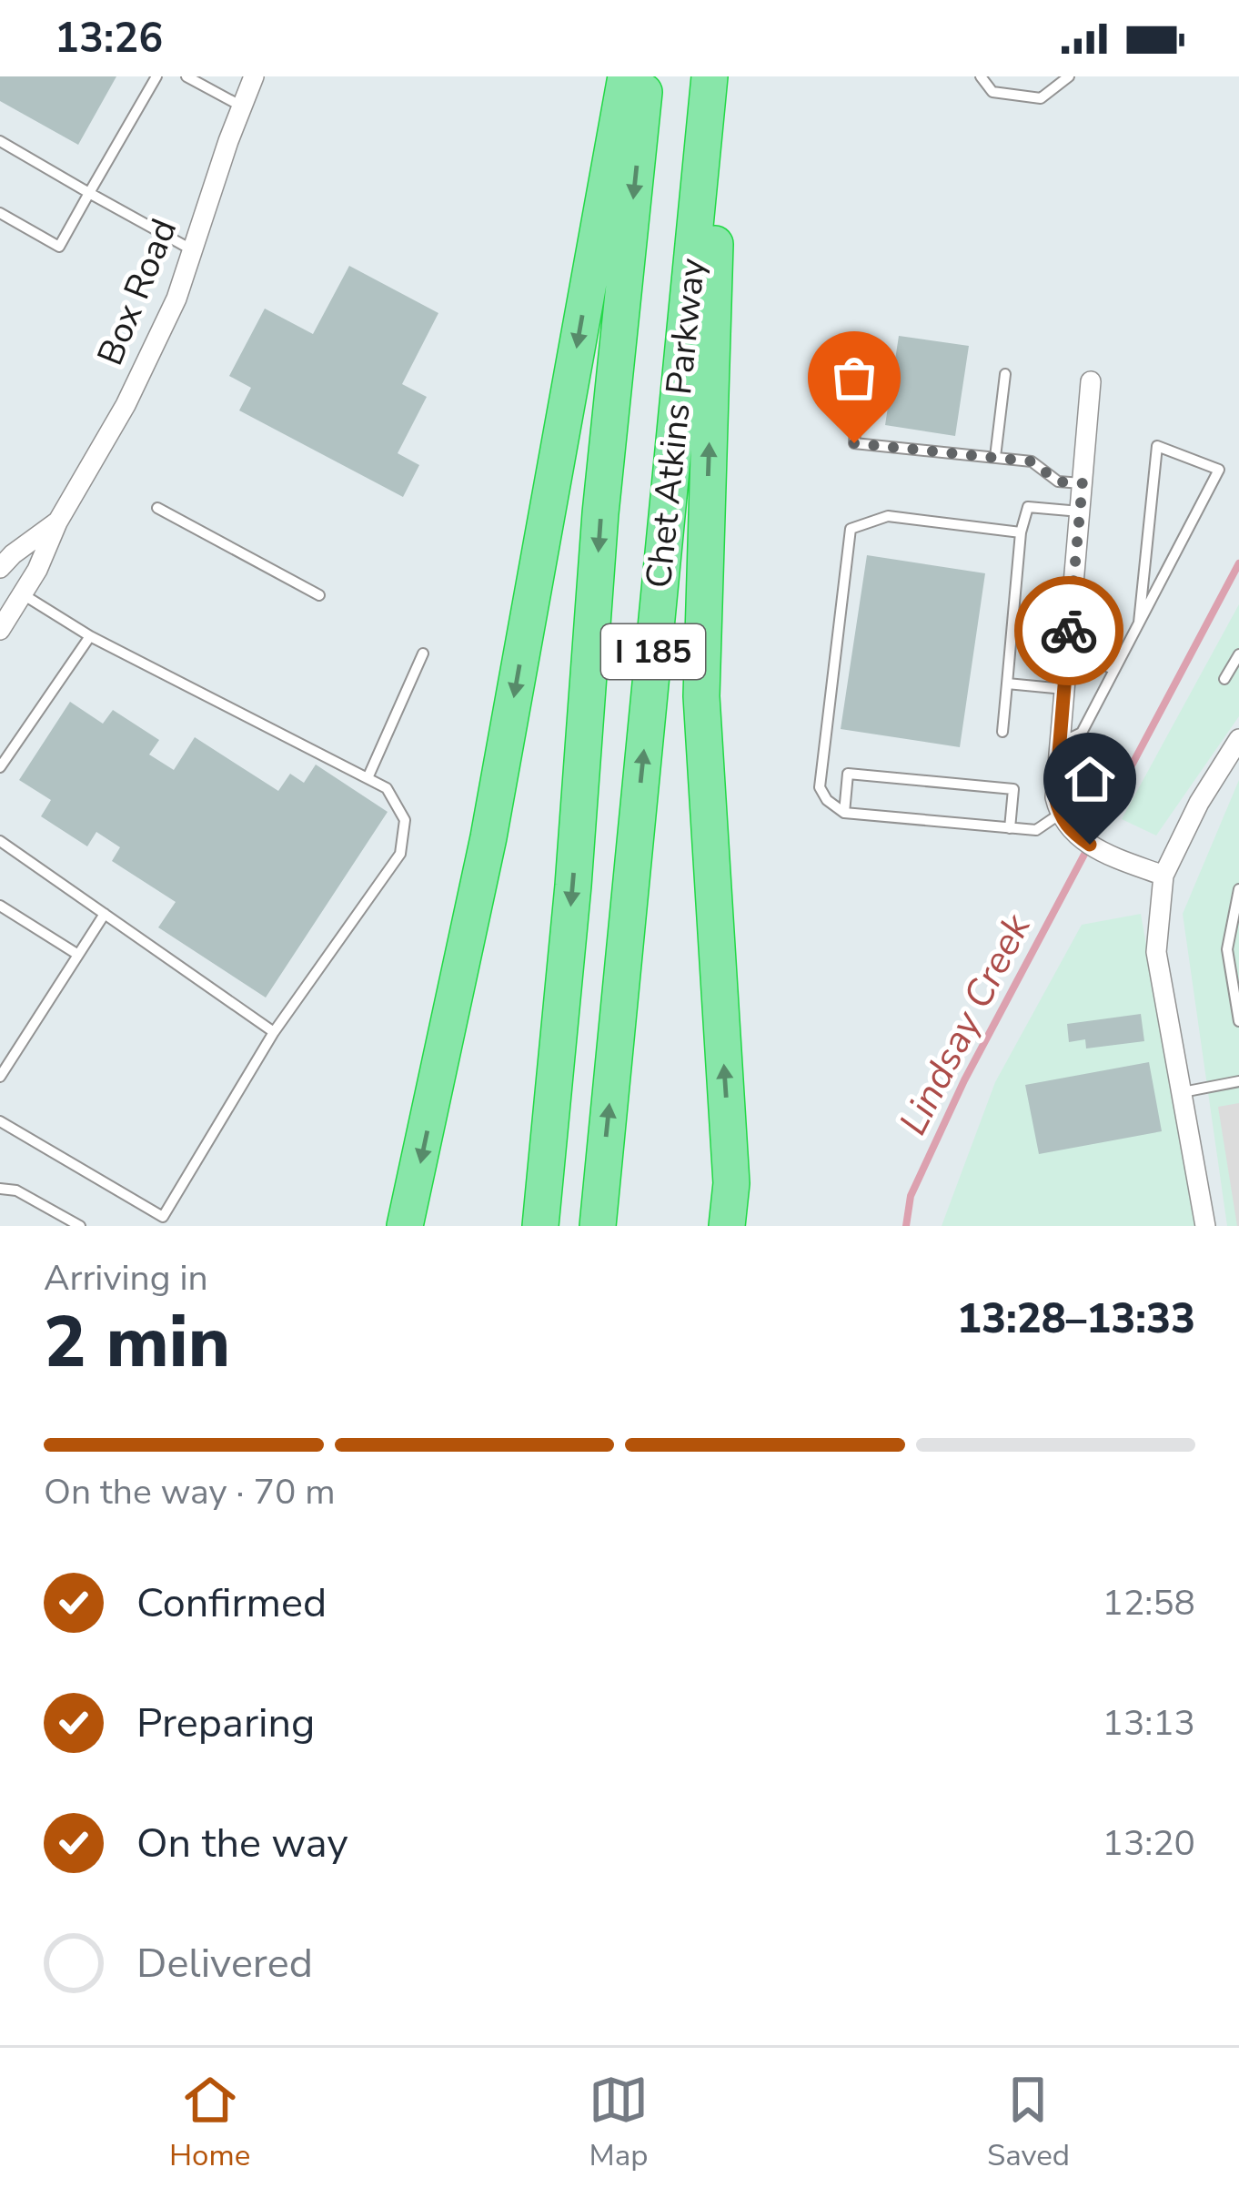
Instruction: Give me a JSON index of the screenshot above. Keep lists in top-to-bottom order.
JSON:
{
  "streets": {
    "highway": ["Chet Atkins Parkway", "I 185"],
    "street": ["Box Road"]
  },
  "water": ["Lindsay Creek"],
  "page": {
    "status": "13:26",
    "heading": ["2 min", "Arriving in", "13:28–13:33"],
    "bar": "On the way · 70 m",
    "list": [
      ["Confirmed", "12:58"],
      ["Preparing", "13:13"],
      ["On the way", "13:20"],
      "Delivered"
    ],
    "tabs": ["Home", "Map", "Saved"]
  }
}
